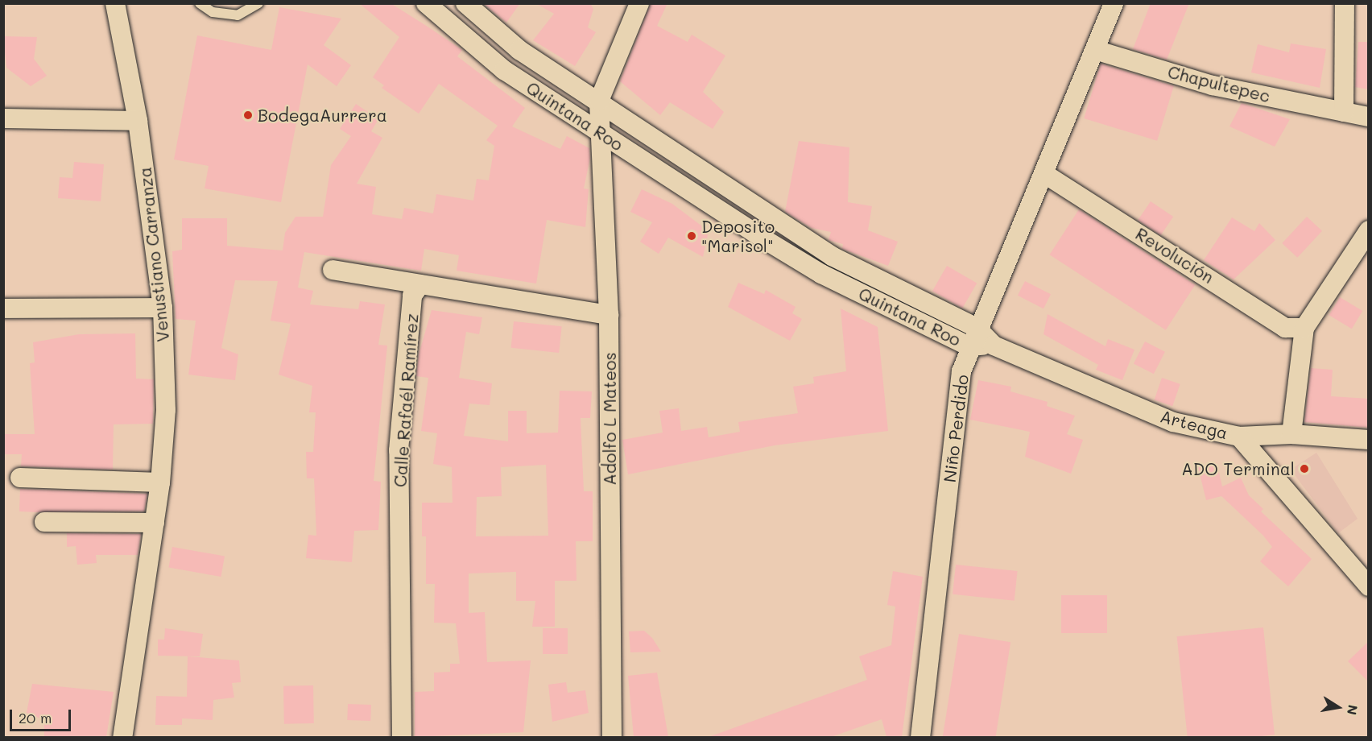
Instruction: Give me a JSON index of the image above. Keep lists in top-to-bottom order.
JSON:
{
  "streets": {
    "street": [
      "Chapultepec",
      "Quintana Roo",
      "Venustiano Carranza",
      "Revolución",
      "Calle Rafaél Ramírez",
      "Adolfo L Mateos",
      "Arteaga",
      "Niño Perdido"
    ]
  },
  "crossings": [
    ["Chapultepec", "Niño Perdido"],
    ["Quintana Roo", "Adolfo L Mateos"],
    ["Quintana Roo", "Arteaga"],
    ["Quintana Roo", "Niño Perdido"],
    ["Revolución", "Niño Perdido"]
  ],
  "places": ["BodegaAurrera", "Deposito \"Marisol\"", "ADO Terminal"],
  "scale_bar": "20 m",
  "north": "right"
}
